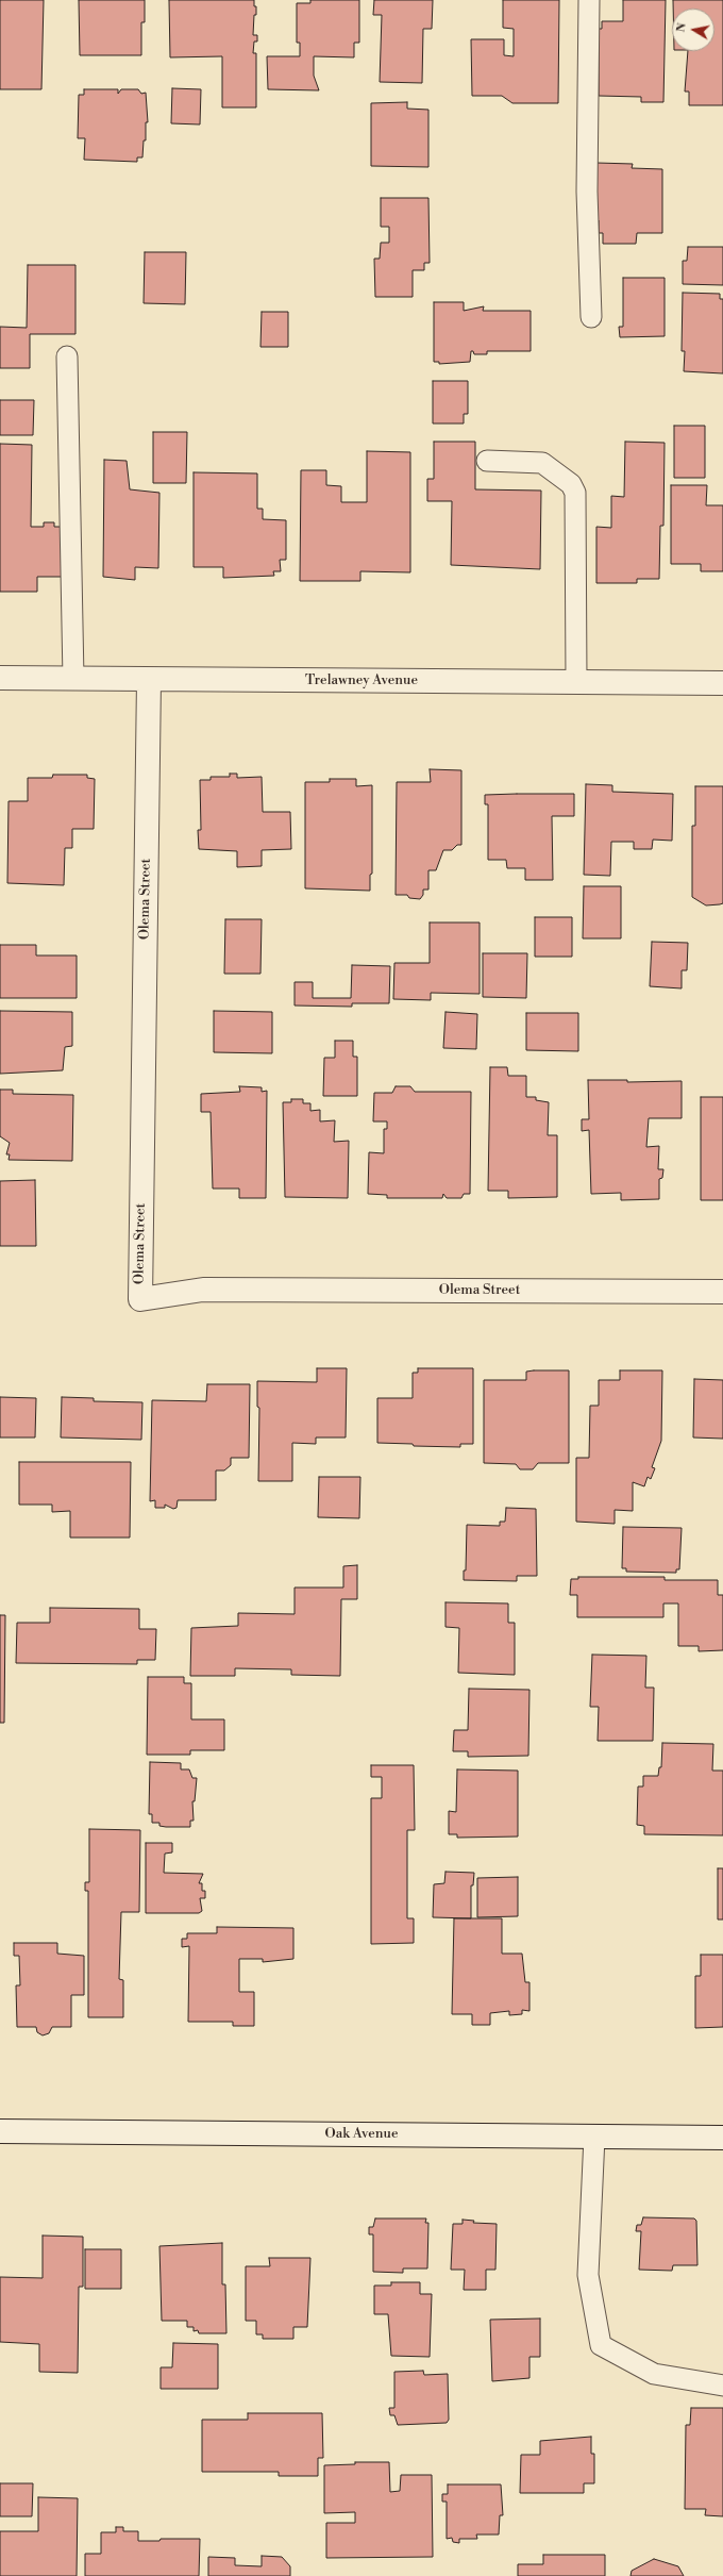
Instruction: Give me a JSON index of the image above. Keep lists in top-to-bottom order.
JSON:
{
  "streets": {
    "street": ["Trelawney Avenue", "Olema Street", "Oak Avenue"]
  },
  "crossings": [
    ["Trelawney Avenue", "Olema Street"]
  ],
  "north": "left"
}
